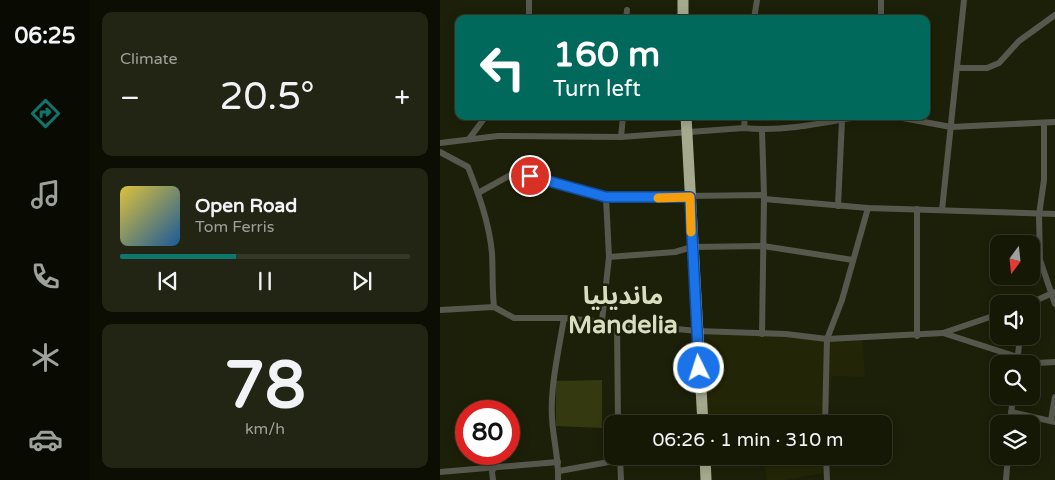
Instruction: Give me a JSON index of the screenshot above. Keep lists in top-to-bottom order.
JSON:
{
  "districts": ["مانديليا Mandelia"],
  "north": "bottom",
  "page": {
    "tabs": "06:25",
    "tile": [
      "Climate",
      ["78", "km/h"]
    ],
    "turn": ["160 m", "Turn left"],
    "heat": ["−", "20.5°", "+"],
    "song": ["Open Road", "Tom Ferris"],
    "limit": "80",
    "trip": "06:26 · 1 min · 310 m"
  }
}
